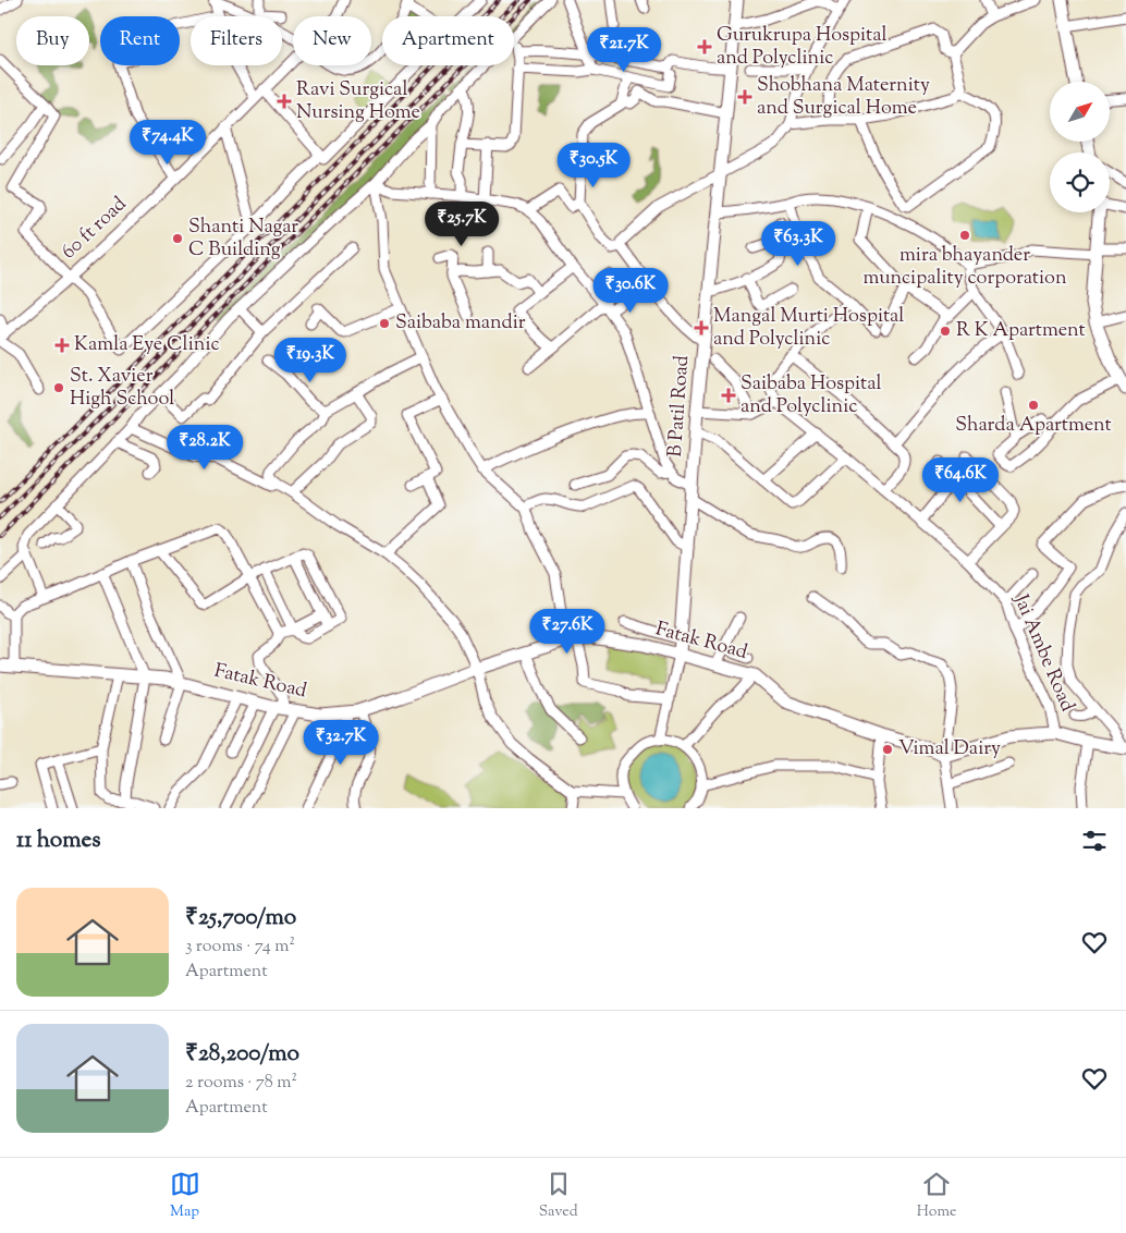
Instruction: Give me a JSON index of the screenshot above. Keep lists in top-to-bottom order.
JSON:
{
  "streets": {
    "main road": ["B Patil Road", "Fatak Road"],
    "street": ["60 ft road", "Jai Ambe Road"]
  },
  "crossings": [
    ["B Patil Road", "Fatak Road"]
  ],
  "places": {
    "health": [
      "Gurukrupa Hospital and Polyclinic",
      "Shobhana Maternity and Surgical Home",
      "Ravi Surgical Nursing Home",
      "Mangal Murti Hospital and Polyclinic",
      "Kamla Eye Clinic",
      "Saibaba Hospital and Polyclinic"
    ],
    "other": [
      "mira bhayander muncipality corporation",
      "Shanti Nagar C Building",
      "Saibaba mandir",
      "R K Apartment",
      "St. Xavier High School",
      "Sharda Apartment",
      "Vimal Dairy"
    ]
  },
  "north": "top right",
  "page": {
    "chip": [
      "Buy",
      "Rent",
      "Filters",
      "New",
      "Apartment"
    ],
    "price": [
      "₹21.7K",
      "₹74.4K",
      "₹30.5K",
      "₹25.7K",
      "₹63.3K",
      "₹30.6K",
      "₹19.3K",
      "₹28.2K",
      "₹64.6K",
      "₹27.6K",
      "₹32.7K"
    ],
    "heading": "11 homes",
    "list": [
      {
        "name": "₹25,700/mo",
        "note": "3 rooms · 74 m² · Apartment"
      },
      {
        "name": "₹28,200/mo",
        "note": "2 rooms · 78 m² · Apartment"
      }
    ],
    "tabs": ["Map", "Saved", "Home"]
  }
}
